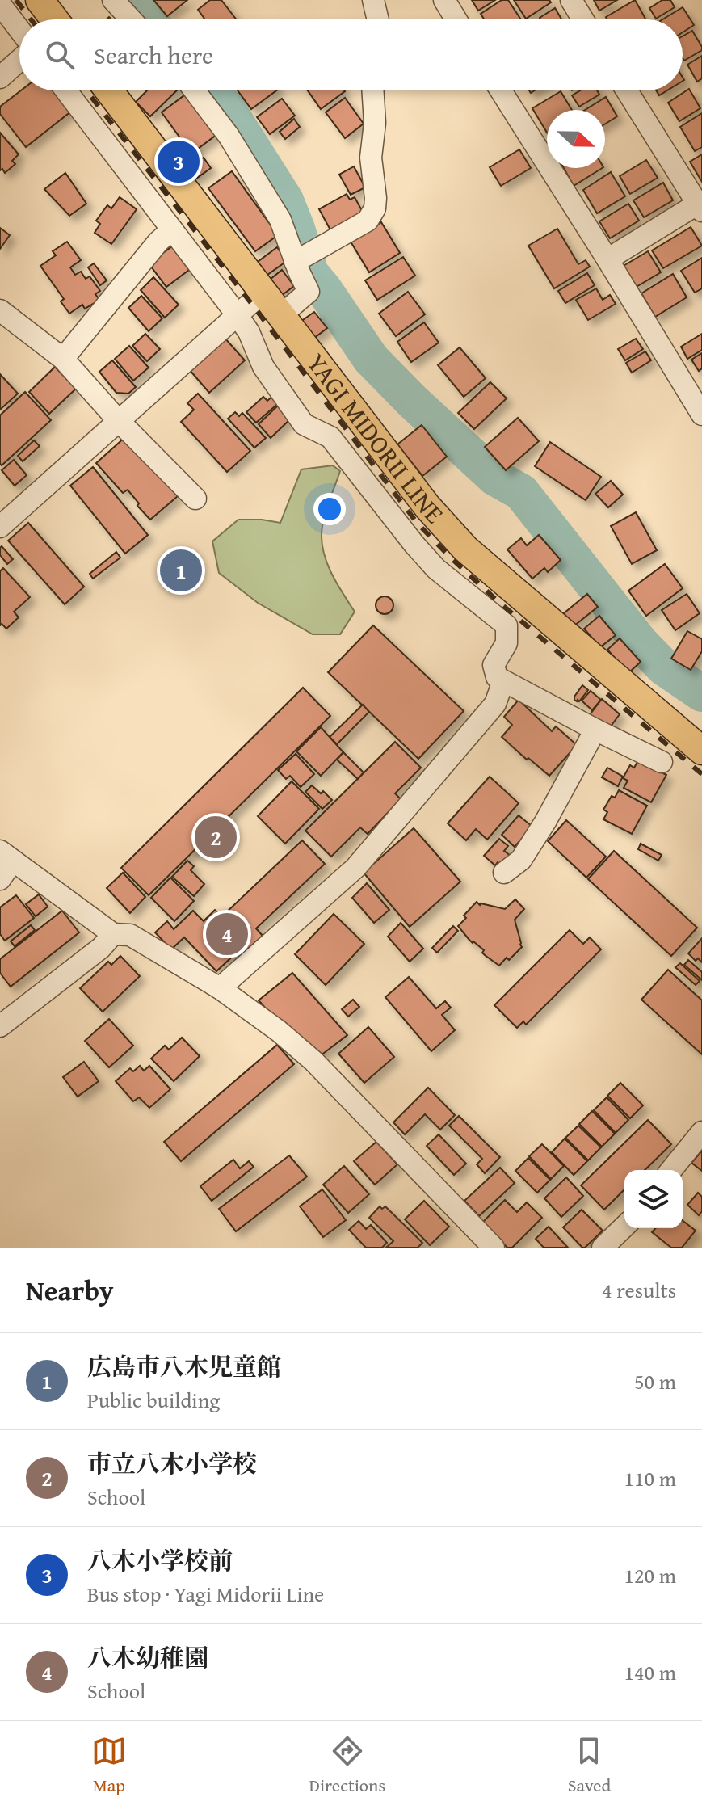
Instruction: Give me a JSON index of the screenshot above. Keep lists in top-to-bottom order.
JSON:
{
  "streets": {
    "main road": ["YAGI MIDORII LINE"]
  },
  "north": "right",
  "page": {
    "search": "Search here",
    "pins": [
      "3",
      "1",
      "2",
      "4"
    ],
    "heading": ["Nearby", "4 results"],
    "list": [
      {
        "mark": "1",
        "name": "広島市八木児童館",
        "note": "Public building",
        "value": "50 m"
      },
      {
        "mark": "2",
        "name": "市立八木小学校",
        "note": "School",
        "value": "110 m"
      },
      {
        "mark": "3",
        "name": "八木小学校前",
        "note": "Bus stop · Yagi Midorii Line",
        "value": "120 m"
      },
      {
        "mark": "4",
        "name": "八木幼稚園",
        "note": "School",
        "value": "140 m"
      }
    ],
    "nav": ["Map", "Directions", "Saved"]
  }
}
